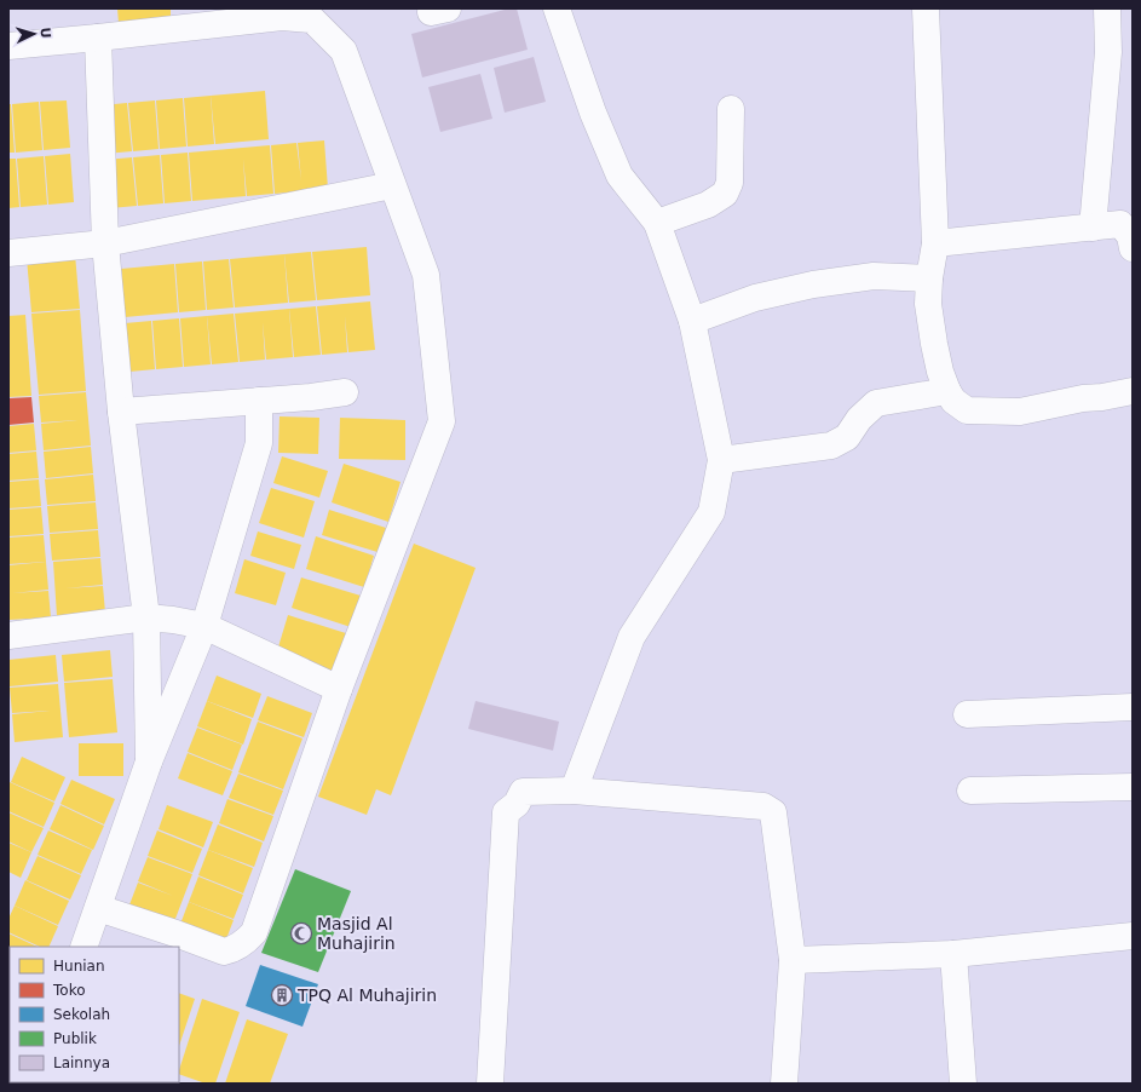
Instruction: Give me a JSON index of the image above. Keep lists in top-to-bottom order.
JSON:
{
  "places": {
    "mosque": ["Masjid Al Muhajirin"],
    "building": ["TPQ Al Muhajirin"]
  },
  "legend": [
    "Hunian",
    "Toko",
    "Sekolah",
    "Publik",
    "Lainnya"
  ],
  "north": "right"
}
